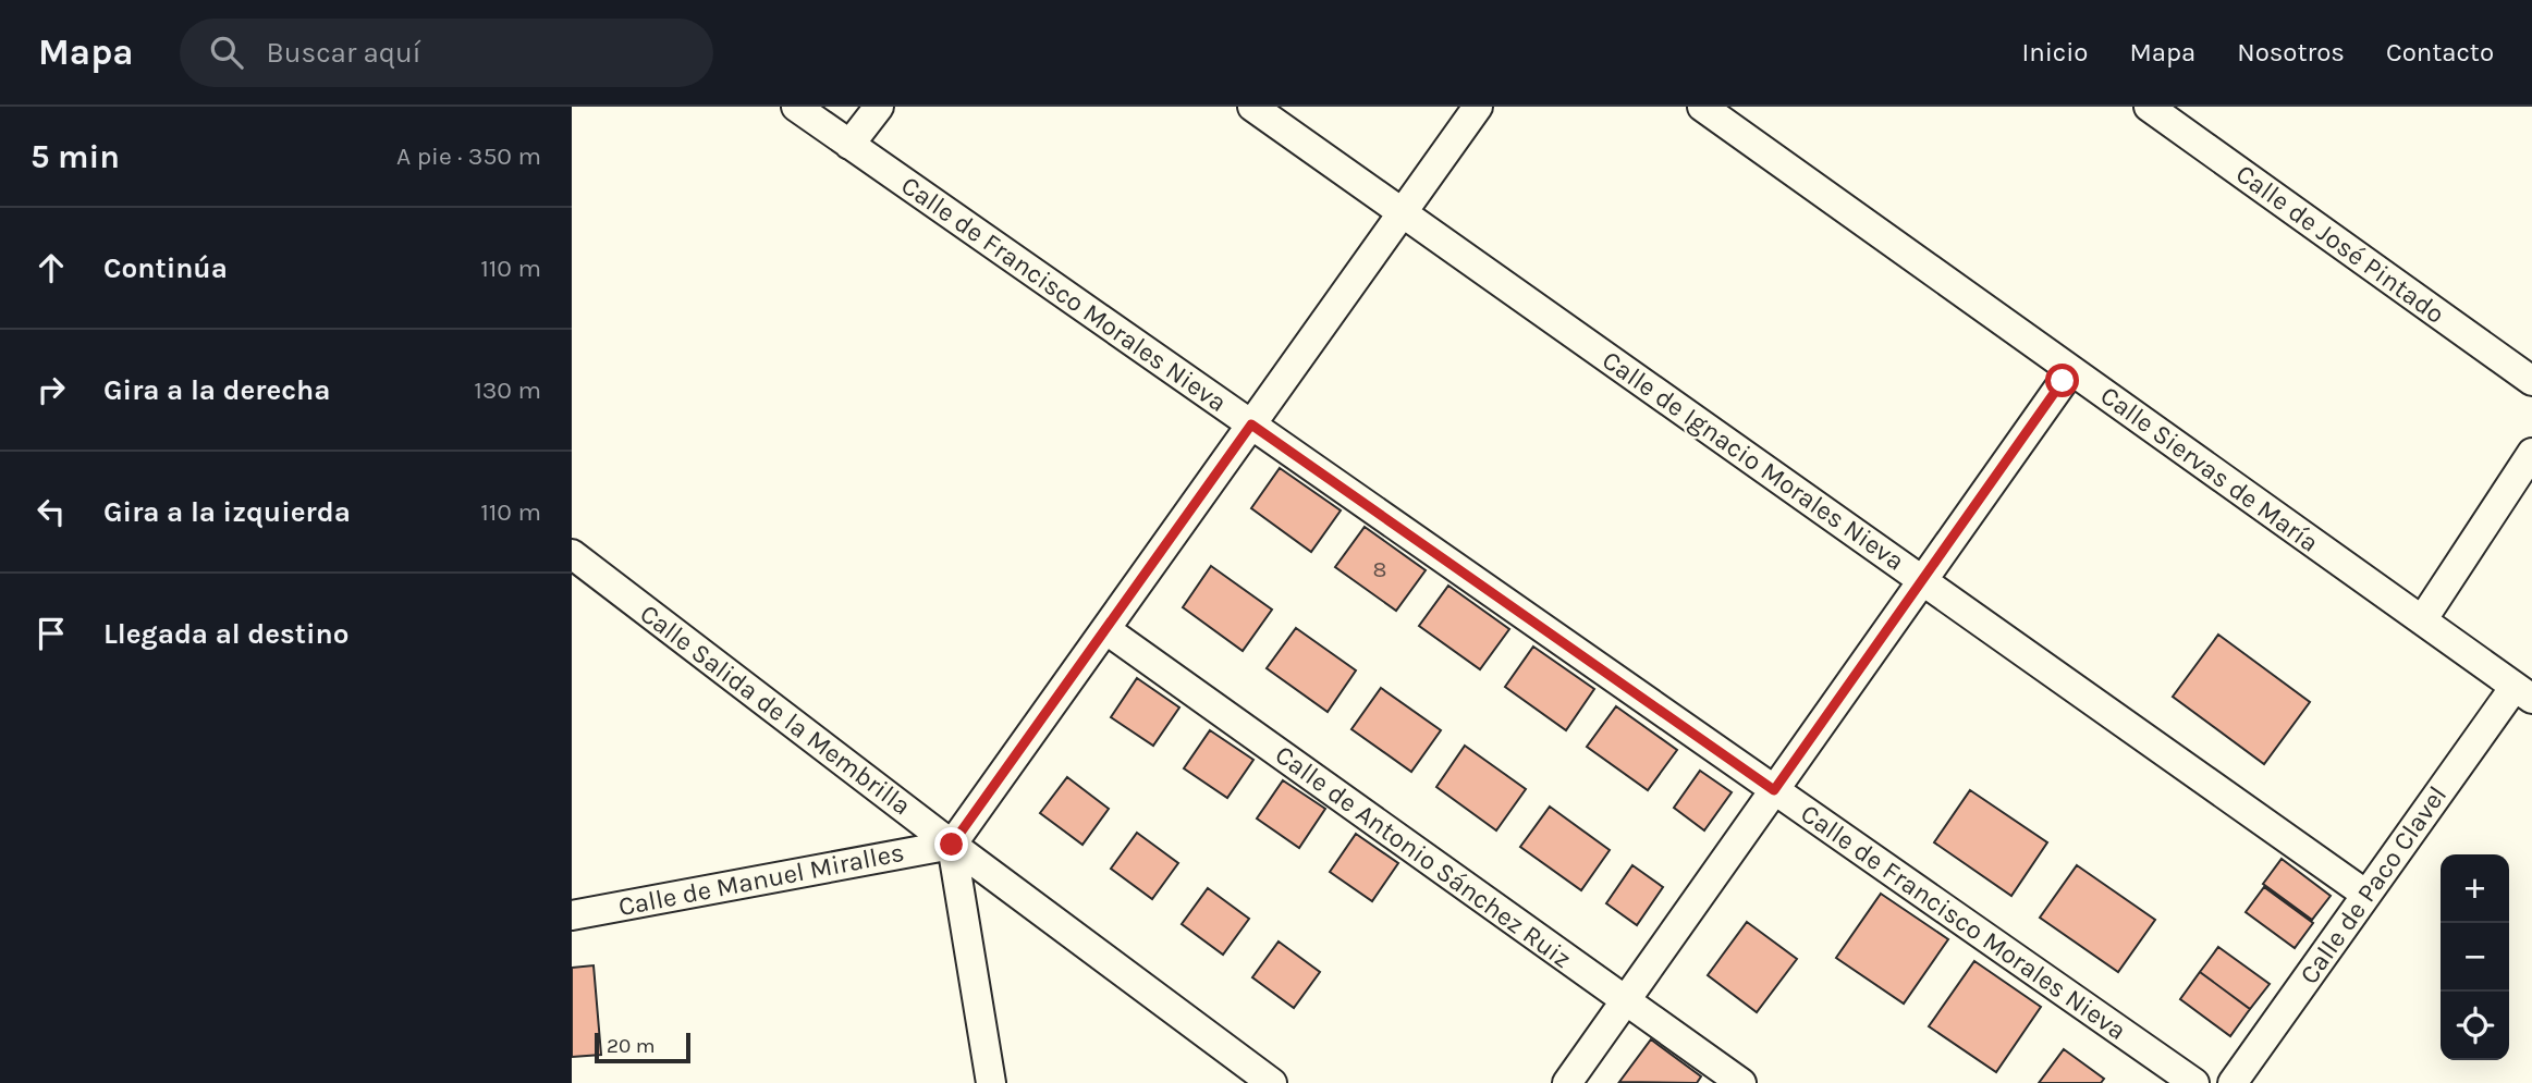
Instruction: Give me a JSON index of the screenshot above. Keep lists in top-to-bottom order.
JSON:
{
  "streets": {
    "street": [
      "Calle de José Pintado",
      "Calle de Francisco Morales Nieva",
      "Calle de Ignacio Morales Nieva",
      "Calle Siervas de María",
      "Calle Salida de la Membrilla",
      "Calle de Antonio Sánchez Ruiz",
      "Calle de Manuel Miralles",
      "Calle de Paco Clavel"
    ]
  },
  "crossings": [
    ["Calle de Ignacio Morales Nieva", "Calle de Paco Clavel"],
    ["Calle Siervas de María", "Calle de Paco Clavel"],
    ["Calle Salida de la Membrilla", "Calle de Manuel Miralles"]
  ],
  "house_numbers": ["8"],
  "scale_bar": "20 m",
  "page": {
    "header": "Mapa",
    "search": "Buscar aquí",
    "nav": [
      "Inicio",
      "Mapa",
      "Nosotros",
      "Contacto"
    ],
    "heading": ["5 min", "A pie · 350 m"],
    "list": [
      ["Continúa", "110 m"],
      ["Gira a la derecha", "130 m"],
      ["Gira a la izquierda", "110 m"],
      "Llegada al destino"
    ],
    "map_buttons": ["+", "−"],
    "scale": "20 m"
  }
}
